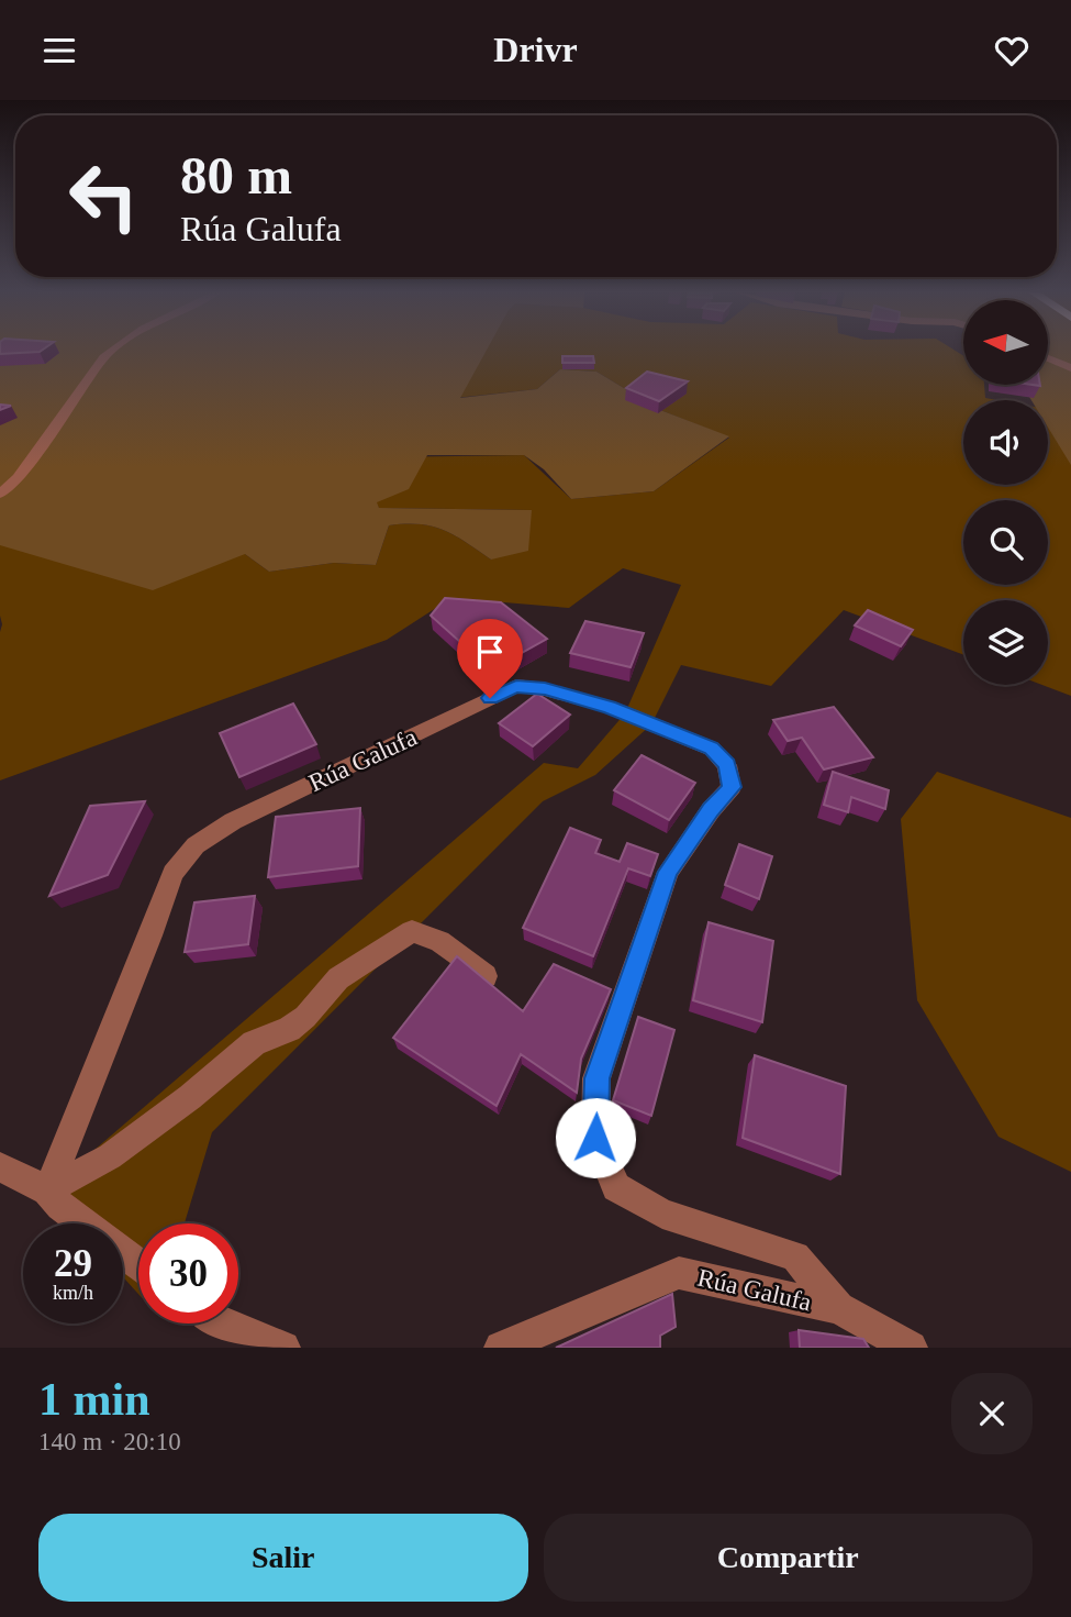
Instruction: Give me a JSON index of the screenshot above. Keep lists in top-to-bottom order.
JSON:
{
  "streets": {
    "street": ["Rúa Galufa"]
  },
  "north": "left",
  "page": {
    "header": "Drivr",
    "turn": ["80 m", "Rúa Galufa"],
    "speed": "29 km/h",
    "limit": "30",
    "heading": ["1 min", "140 m · 20:10"],
    "buttons": ["Salir", "Compartir"]
  }
}
